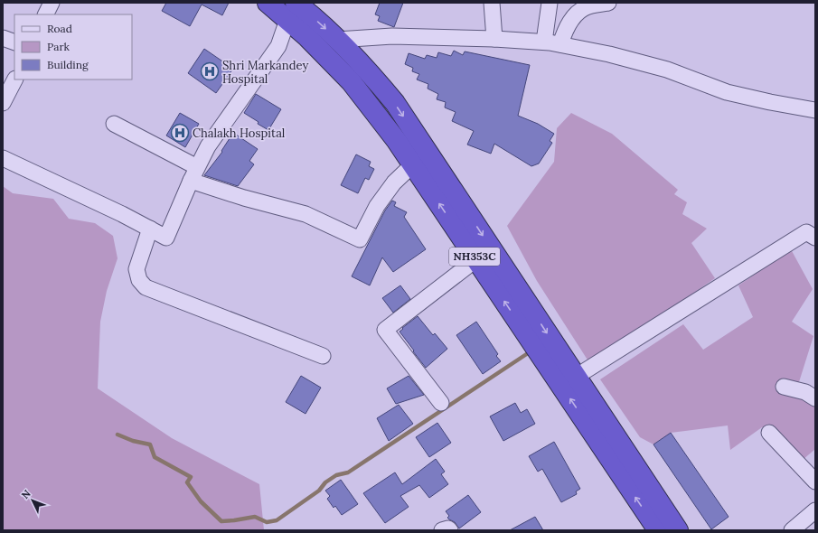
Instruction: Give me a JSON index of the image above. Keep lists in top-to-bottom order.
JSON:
{
  "streets": {
    "highway": ["NH353C"]
  },
  "places": {
    "hospital": ["Shri Markandey Hospital", "Chalakh Hospital"]
  },
  "legend": ["Road", "Park", "Building"],
  "north": "top left"
}
